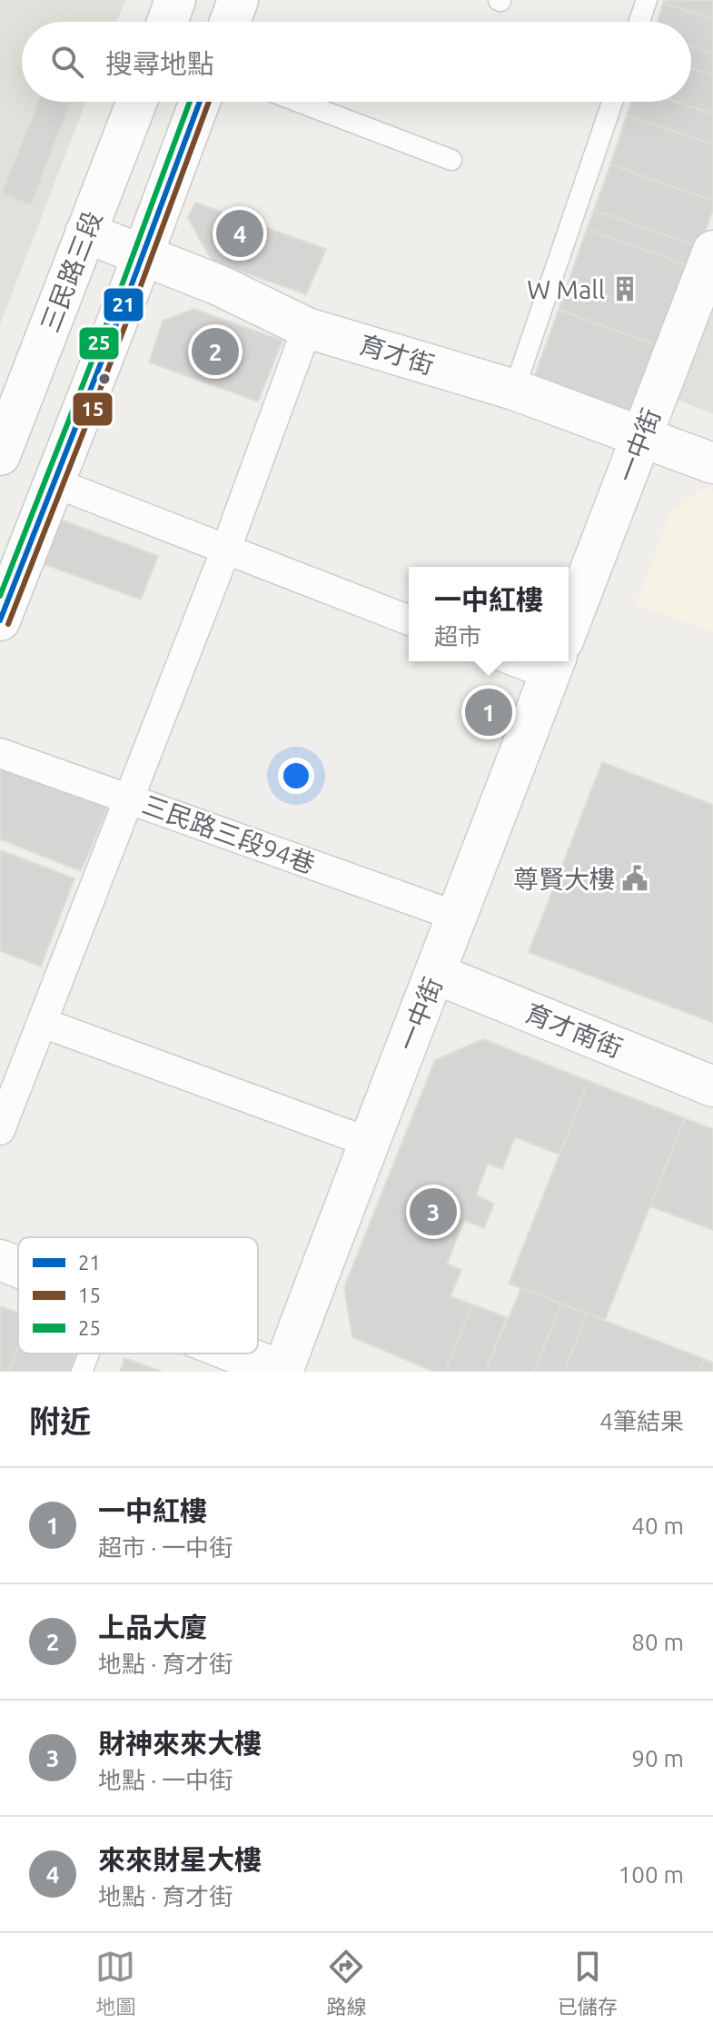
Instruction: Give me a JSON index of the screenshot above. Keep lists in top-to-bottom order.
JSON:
{
  "streets": {
    "street": [
      "三民路三段",
      "育才街",
      "一中街",
      "三民路三段94巷",
      "育才南街"
    ]
  },
  "crossings": [
    ["三民路三段", "育才街"],
    ["育才街", "一中街"],
    ["一中街", "三民路三段94巷"],
    ["一中街", "育才南街"]
  ],
  "places": {
    "building": ["W Mall"],
    "public building": ["尊賢大樓"]
  },
  "lines": ["transit line 21", "transit line 15", "transit line 25"],
  "legend": ["21", "15", "25"],
  "page": {
    "search": "搜尋地點",
    "pins": [
      "4",
      "2",
      "1",
      "3"
    ],
    "popup": ["一中紅樓", "超市"],
    "heading": ["附近", "4筆結果"],
    "list": [
      {
        "mark": "1",
        "name": "一中紅樓",
        "note": "超市 · 一中街",
        "value": "40 m"
      },
      {
        "mark": "2",
        "name": "上品大廈",
        "note": "地點 · 育才街",
        "value": "80 m"
      },
      {
        "mark": "3",
        "name": "財神來來大樓",
        "note": "地點 · 一中街",
        "value": "90 m"
      },
      {
        "mark": "4",
        "name": "來來財星大樓",
        "note": "地點 · 育才街",
        "value": "100 m"
      }
    ],
    "nav": ["地圖", "路線", "已儲存"]
  }
}
